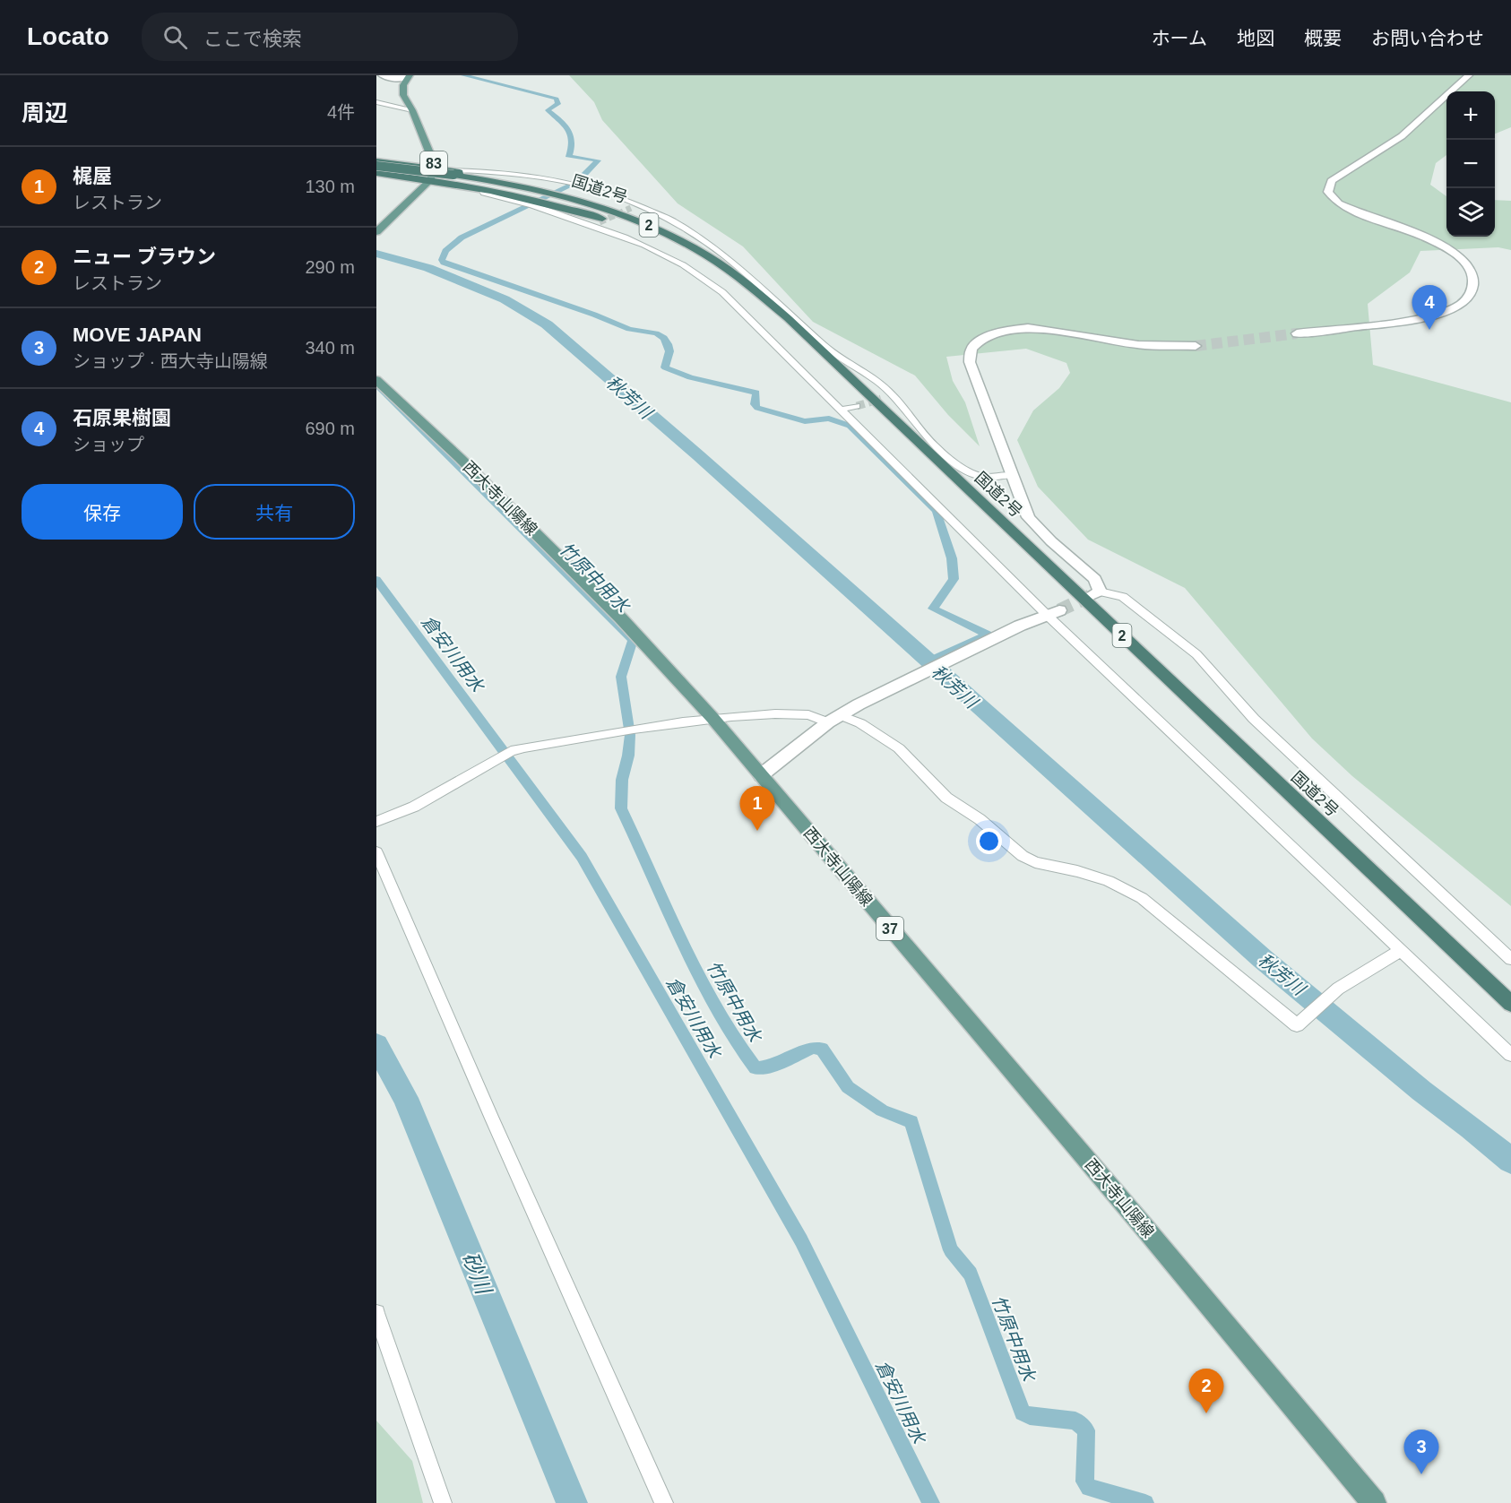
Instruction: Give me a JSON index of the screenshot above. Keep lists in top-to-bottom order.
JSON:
{
  "streets": {
    "highway": ["国道2号", "2"],
    "main road": ["83", "西大寺山陽線", "37"]
  },
  "water": [
    "秋芳川",
    "竹原中用水",
    "倉安川用水",
    "砂川"
  ],
  "page": {
    "header": "Locato",
    "search": "ここで検索",
    "nav": [
      "ホーム",
      "地図",
      "概要",
      "お問い合わせ"
    ],
    "heading": ["周辺", "4件"],
    "map_buttons": ["+", "−"],
    "list": [
      {
        "mark": "1",
        "name": "梶屋",
        "note": "レストラン",
        "value": "130 m"
      },
      {
        "mark": "2",
        "name": "ニュー ブラウン",
        "note": "レストラン",
        "value": "290 m"
      },
      {
        "mark": "3",
        "name": "MOVE JAPAN",
        "note": "ショップ · 西大寺山陽線",
        "value": "340 m"
      },
      {
        "mark": "4",
        "name": "石原果樹園",
        "note": "ショップ",
        "value": "690 m"
      }
    ],
    "pins": [
      "4",
      "1",
      "2",
      "3"
    ],
    "buttons": ["保存", "共有"]
  }
}
